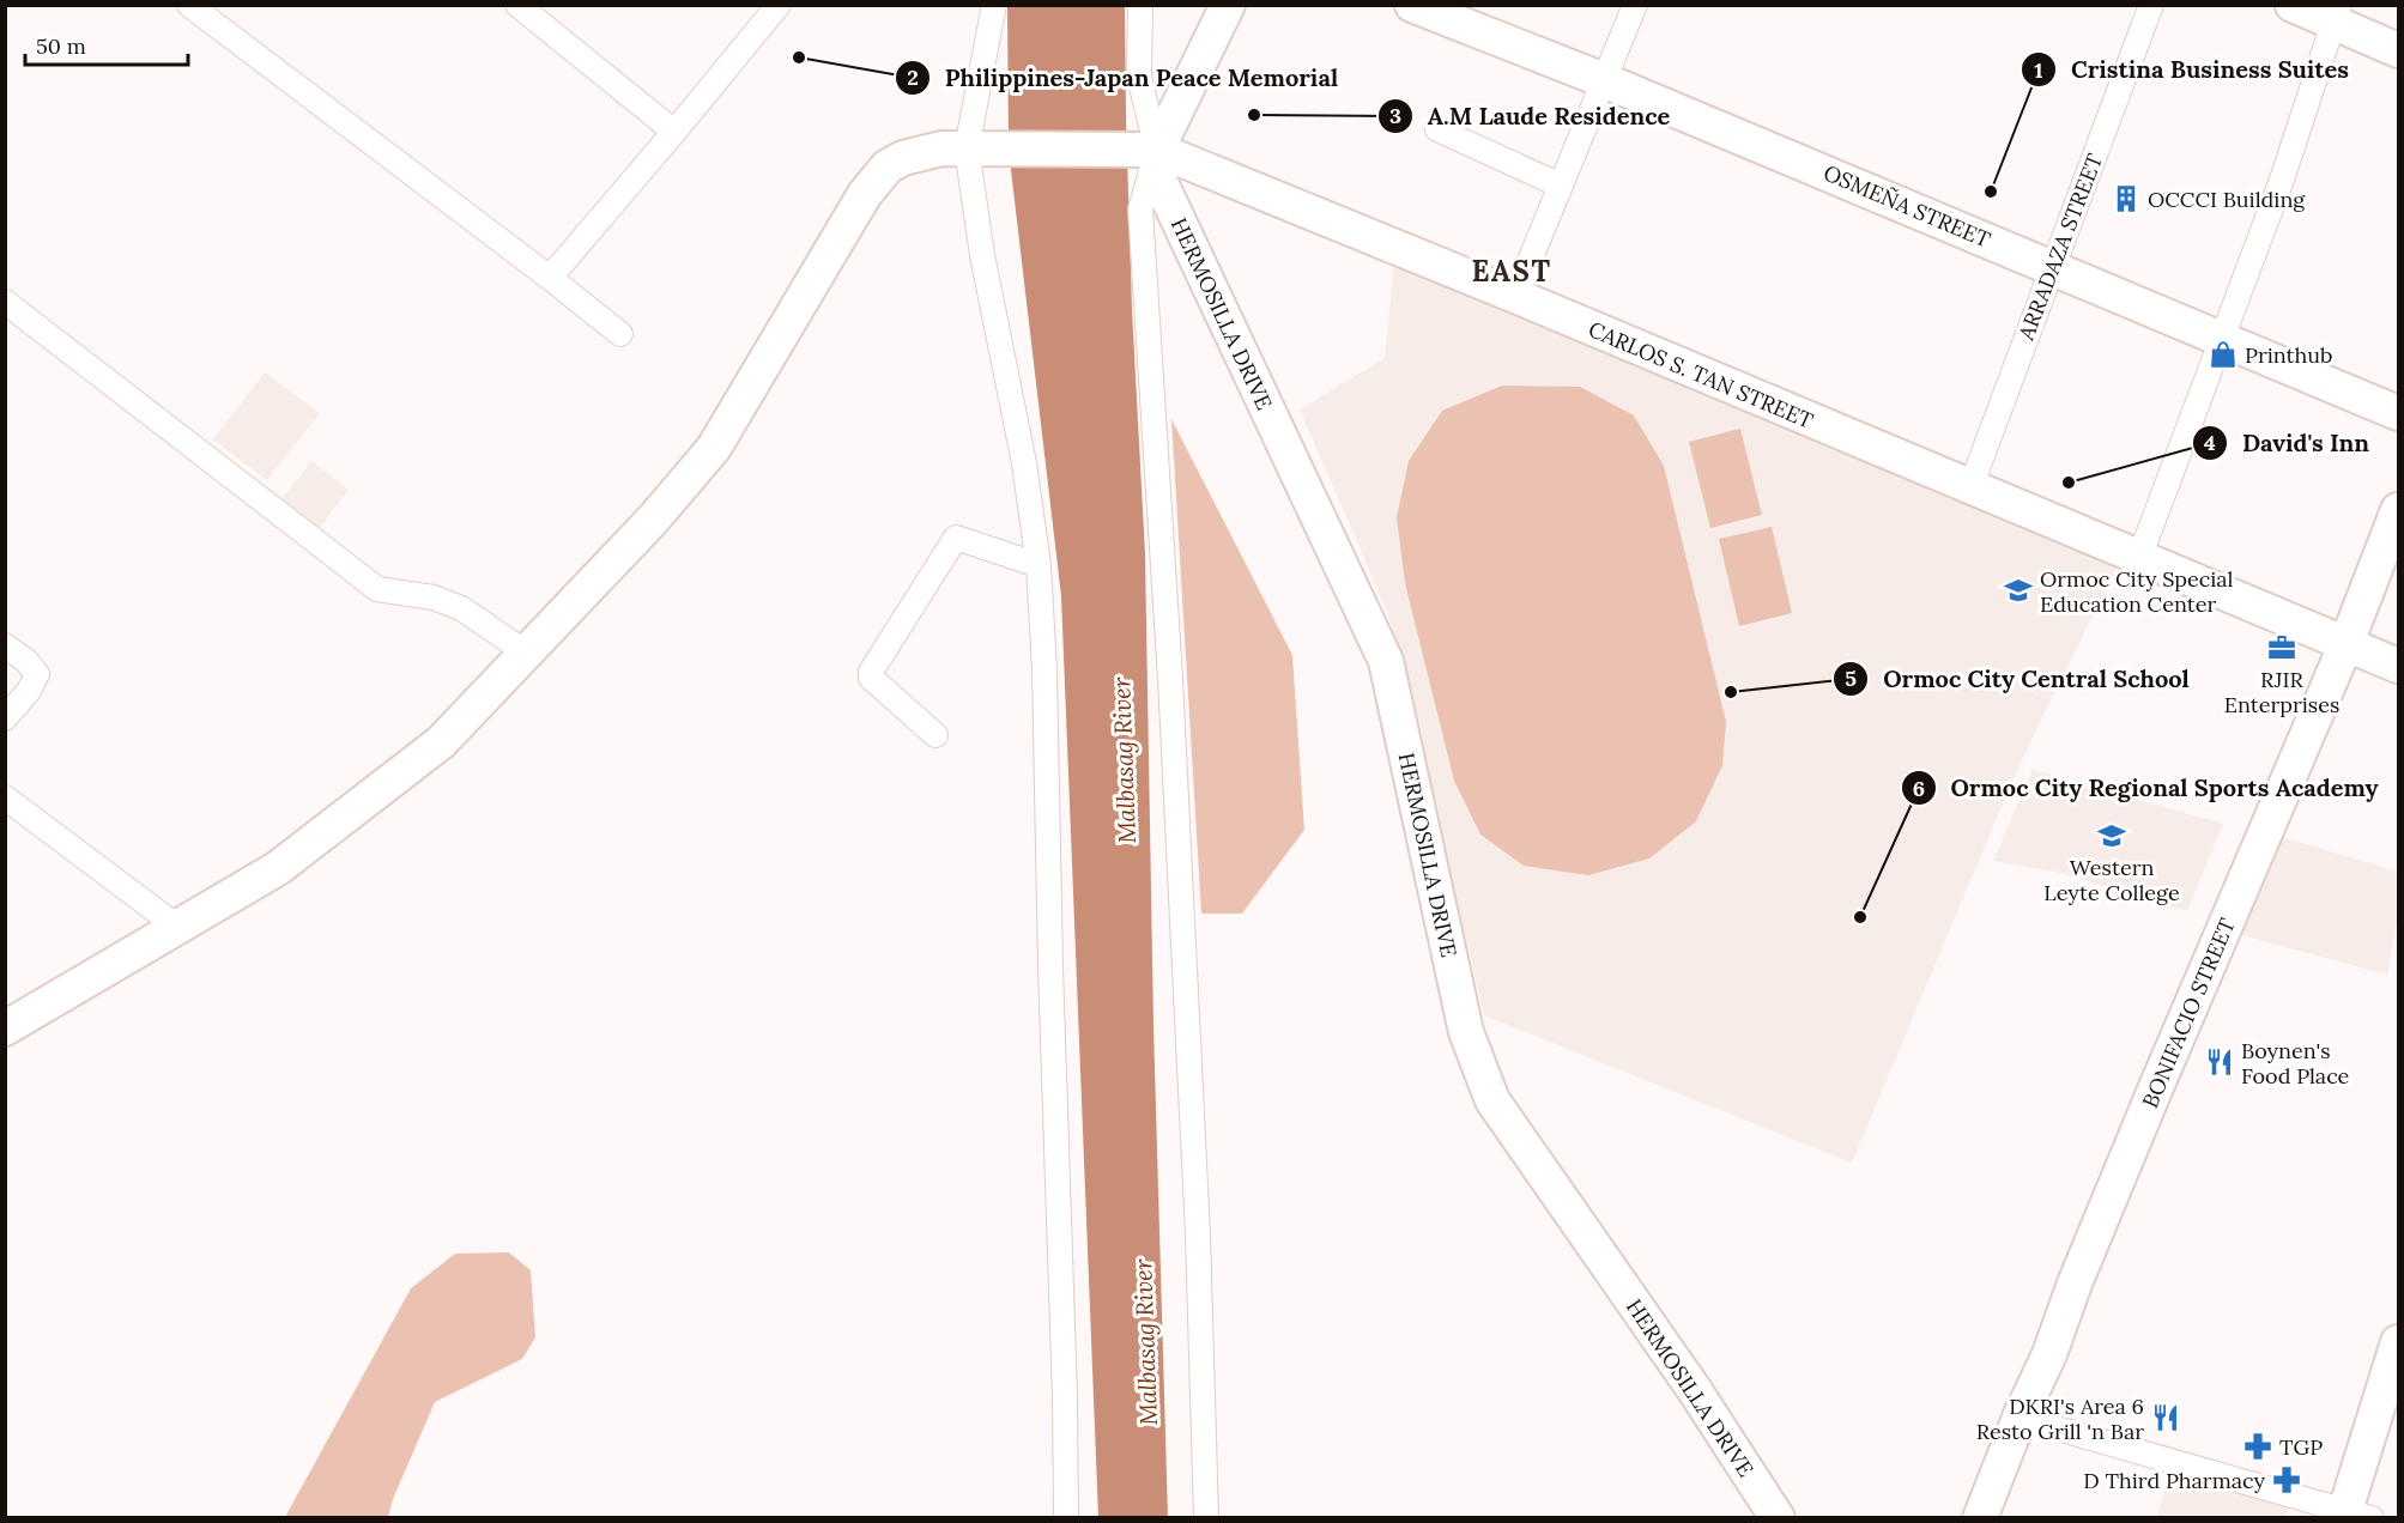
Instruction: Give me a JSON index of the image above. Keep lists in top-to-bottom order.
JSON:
{
  "streets": {
    "street": [
      "OSMEÑA STREET",
      "ARRADAZA STREET",
      "HERMOSILLA DRIVE",
      "CARLOS S. TAN STREET",
      "BONIFACIO STREET"
    ]
  },
  "crossings": [
    ["OSMEÑA STREET", "ARRADAZA STREET"],
    ["ARRADAZA STREET", "CARLOS S. TAN STREET"],
    ["HERMOSILLA DRIVE", "CARLOS S. TAN STREET"],
    ["CARLOS S. TAN STREET", "BONIFACIO STREET"]
  ],
  "districts": ["EAST"],
  "water": ["Malbasag River"],
  "places": {
    "other": [
      "Philippines-Japan Peace Memorial",
      "A.M Laude Residence",
      "Cristina Business Suites",
      "David's Inn",
      "Ormoc City Central School",
      "Ormoc City Regional Sports Academy"
    ],
    "building": ["OCCCI Building"],
    "shop": ["Printhub"],
    "school or university": ["Ormoc City Special Education Center", "Western Leyte College"],
    "office": ["RJIR Enterprises"],
    "restaurant": ["Boynen's Food Place", "DKRI's Area 6 Resto Grill 'n Bar"],
    "pharmacy": ["TGP", "D Third Pharmacy"]
  },
  "scale_bar": "50 m"
}
